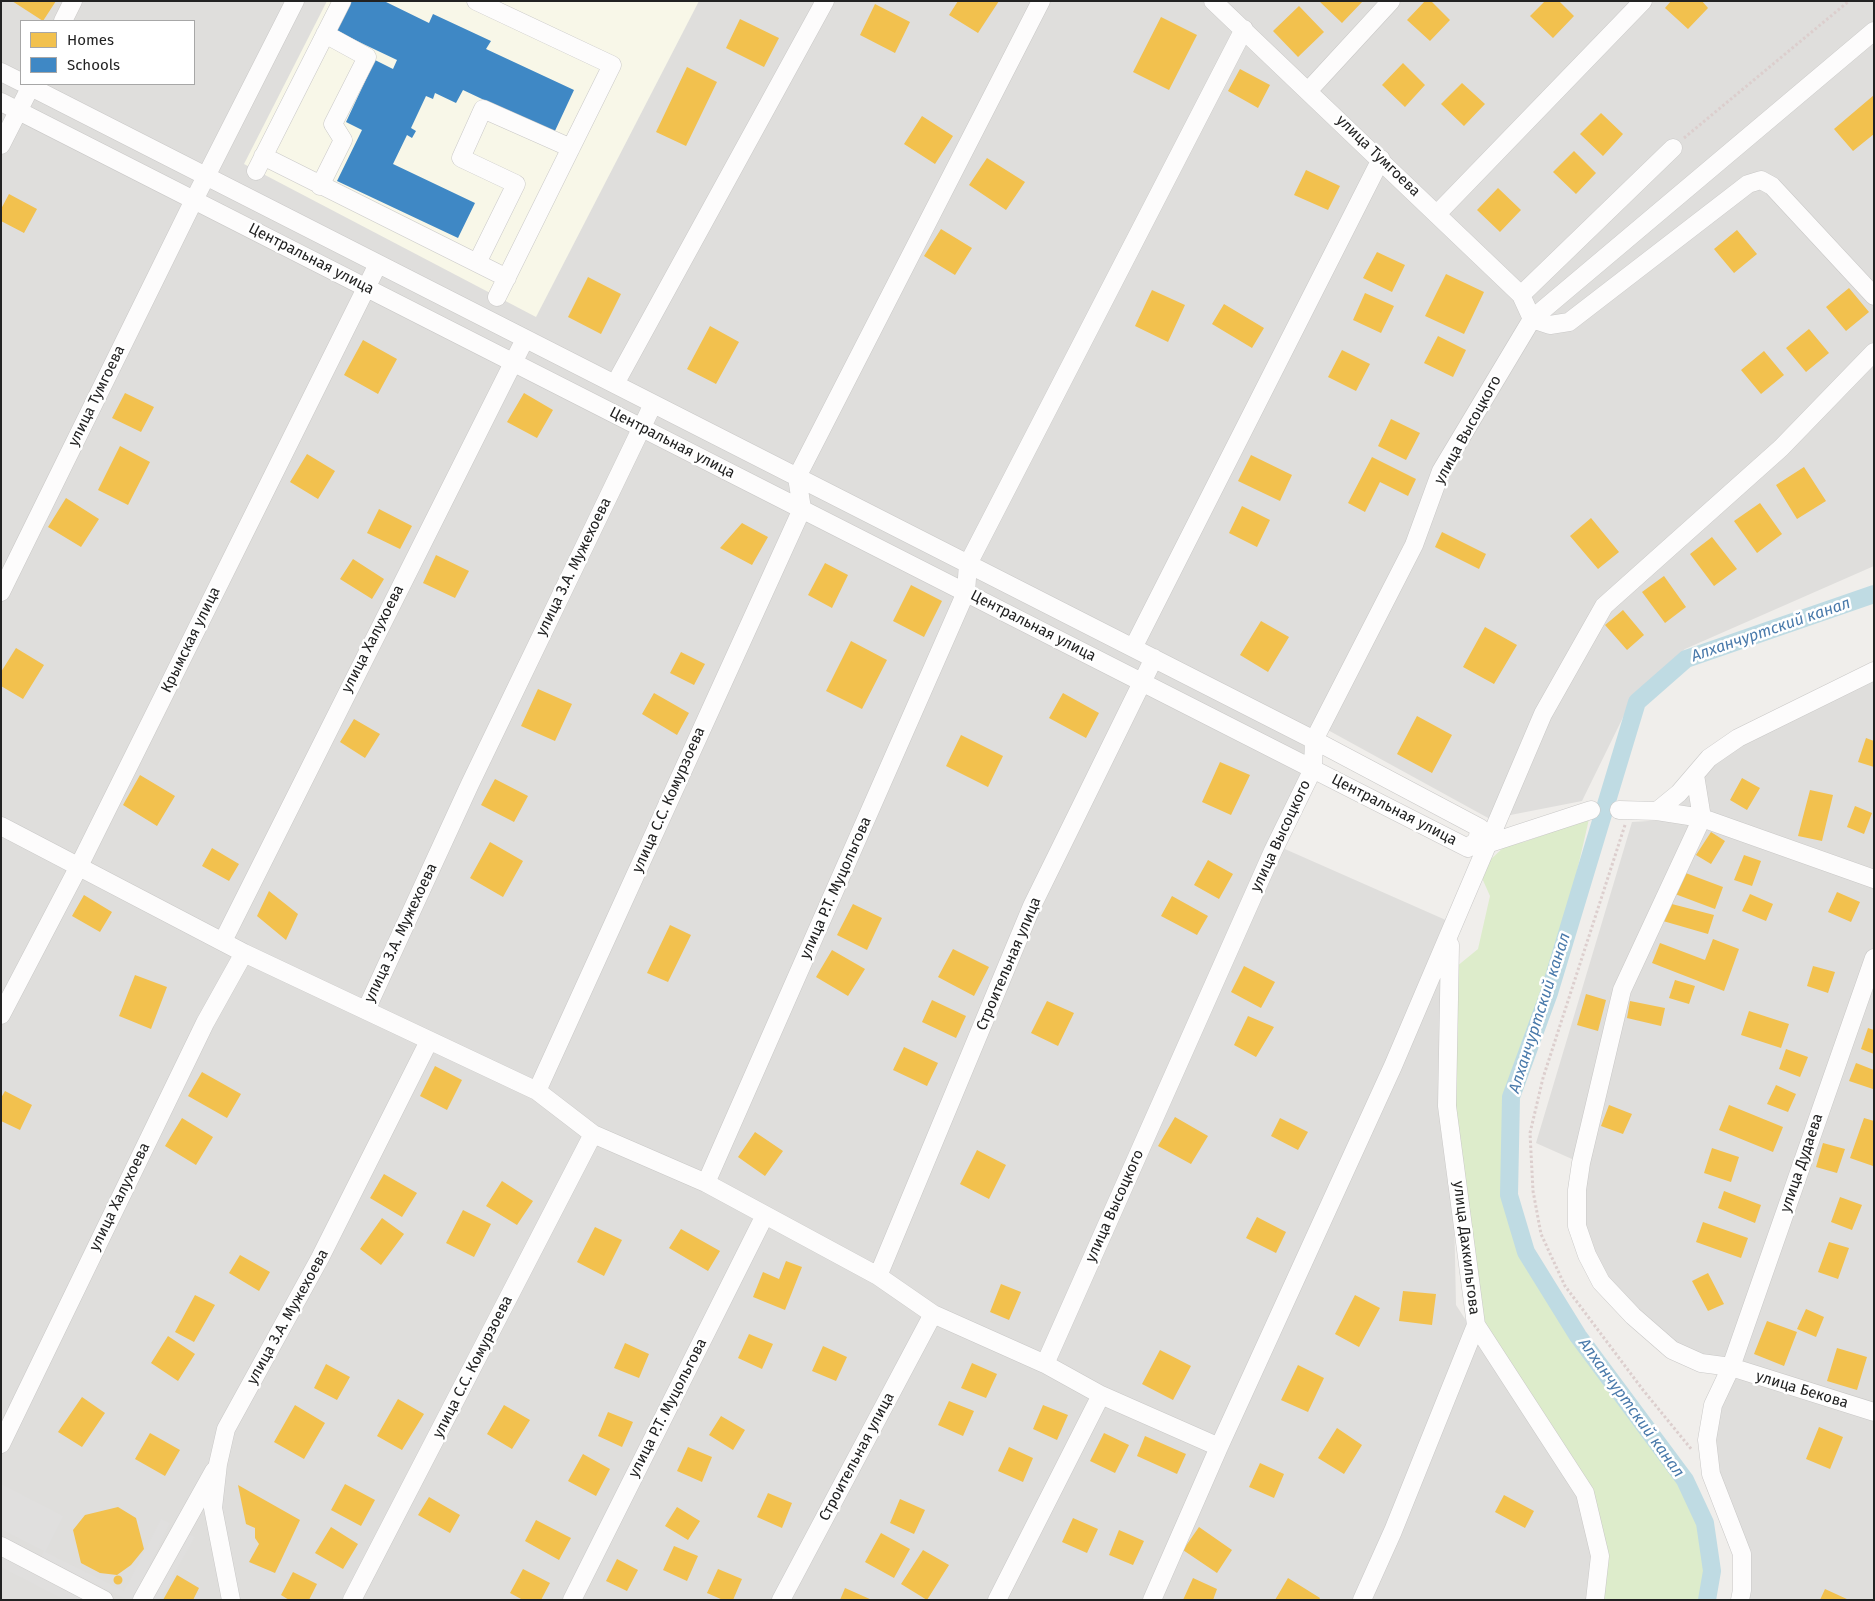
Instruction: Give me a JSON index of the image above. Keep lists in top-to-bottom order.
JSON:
{
  "streets": {
    "street": [
      "улица Тумгоева",
      "Центральная улица",
      "улица Высоцкого",
      "улица З.А. Мужехоева",
      "улица Халухоева",
      "Крымская улица",
      "улица С.С. Комурзоева",
      "улица Р.Т. Муцольгова",
      "Строительная улица",
      "улица Дудаева",
      "улица Дахкильгова",
      "улица Бекова"
    ]
  },
  "crossings": [
    ["улица Тумгоева", "Центральная улица"],
    ["улица Тумгоева", "улица Высоцкого"],
    ["Центральная улица", "улица Высоцкого"],
    ["Центральная улица", "улица З.А. Мужехоева"],
    ["Центральная улица", "улица Халухоева"],
    ["Центральная улица", "Крымская улица"],
    ["Центральная улица", "улица С.С. Комурзоева"],
    ["Центральная улица", "улица Р.Т. Муцольгова"],
    ["Центральная улица", "Строительная улица"],
    ["улица Дудаева", "улица Бекова"]
  ],
  "water": ["Алханчуртский канал"],
  "legend": ["Homes", "Schools"]
}
